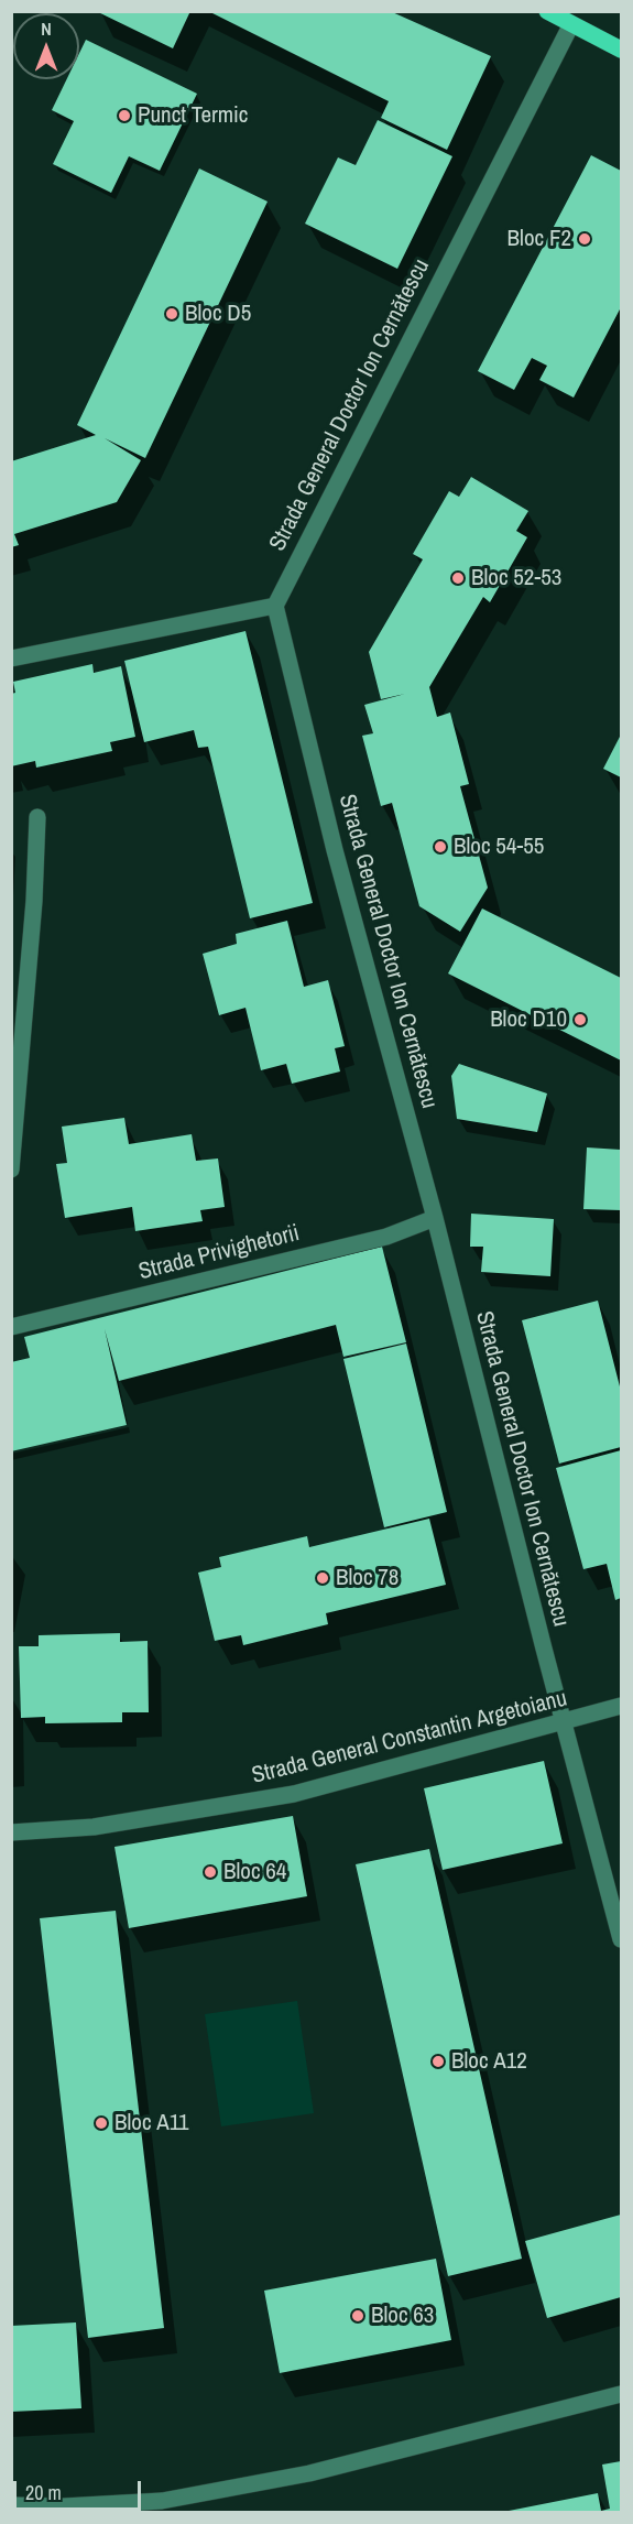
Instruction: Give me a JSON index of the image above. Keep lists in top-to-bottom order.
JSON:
{
  "streets": {
    "street": ["Strada General Doctor Ion Cernătescu", "Strada Privighetorii", "Strada General Constantin Argetoianu"]
  },
  "crossings": [
    ["Strada General Doctor Ion Cernătescu", "Strada Privighetorii"],
    ["Strada General Doctor Ion Cernătescu", "Strada General Constantin Argetoianu"]
  ],
  "places": [
    "Punct Termic",
    "Bloc F2",
    "Bloc D5",
    "Bloc 52-53",
    "Bloc 54-55",
    "Bloc D10",
    "Bloc 78",
    "Bloc 64",
    "Bloc A12",
    "Bloc A11",
    "Bloc 63"
  ],
  "scale_bar": "20 m",
  "north": "top"
}
